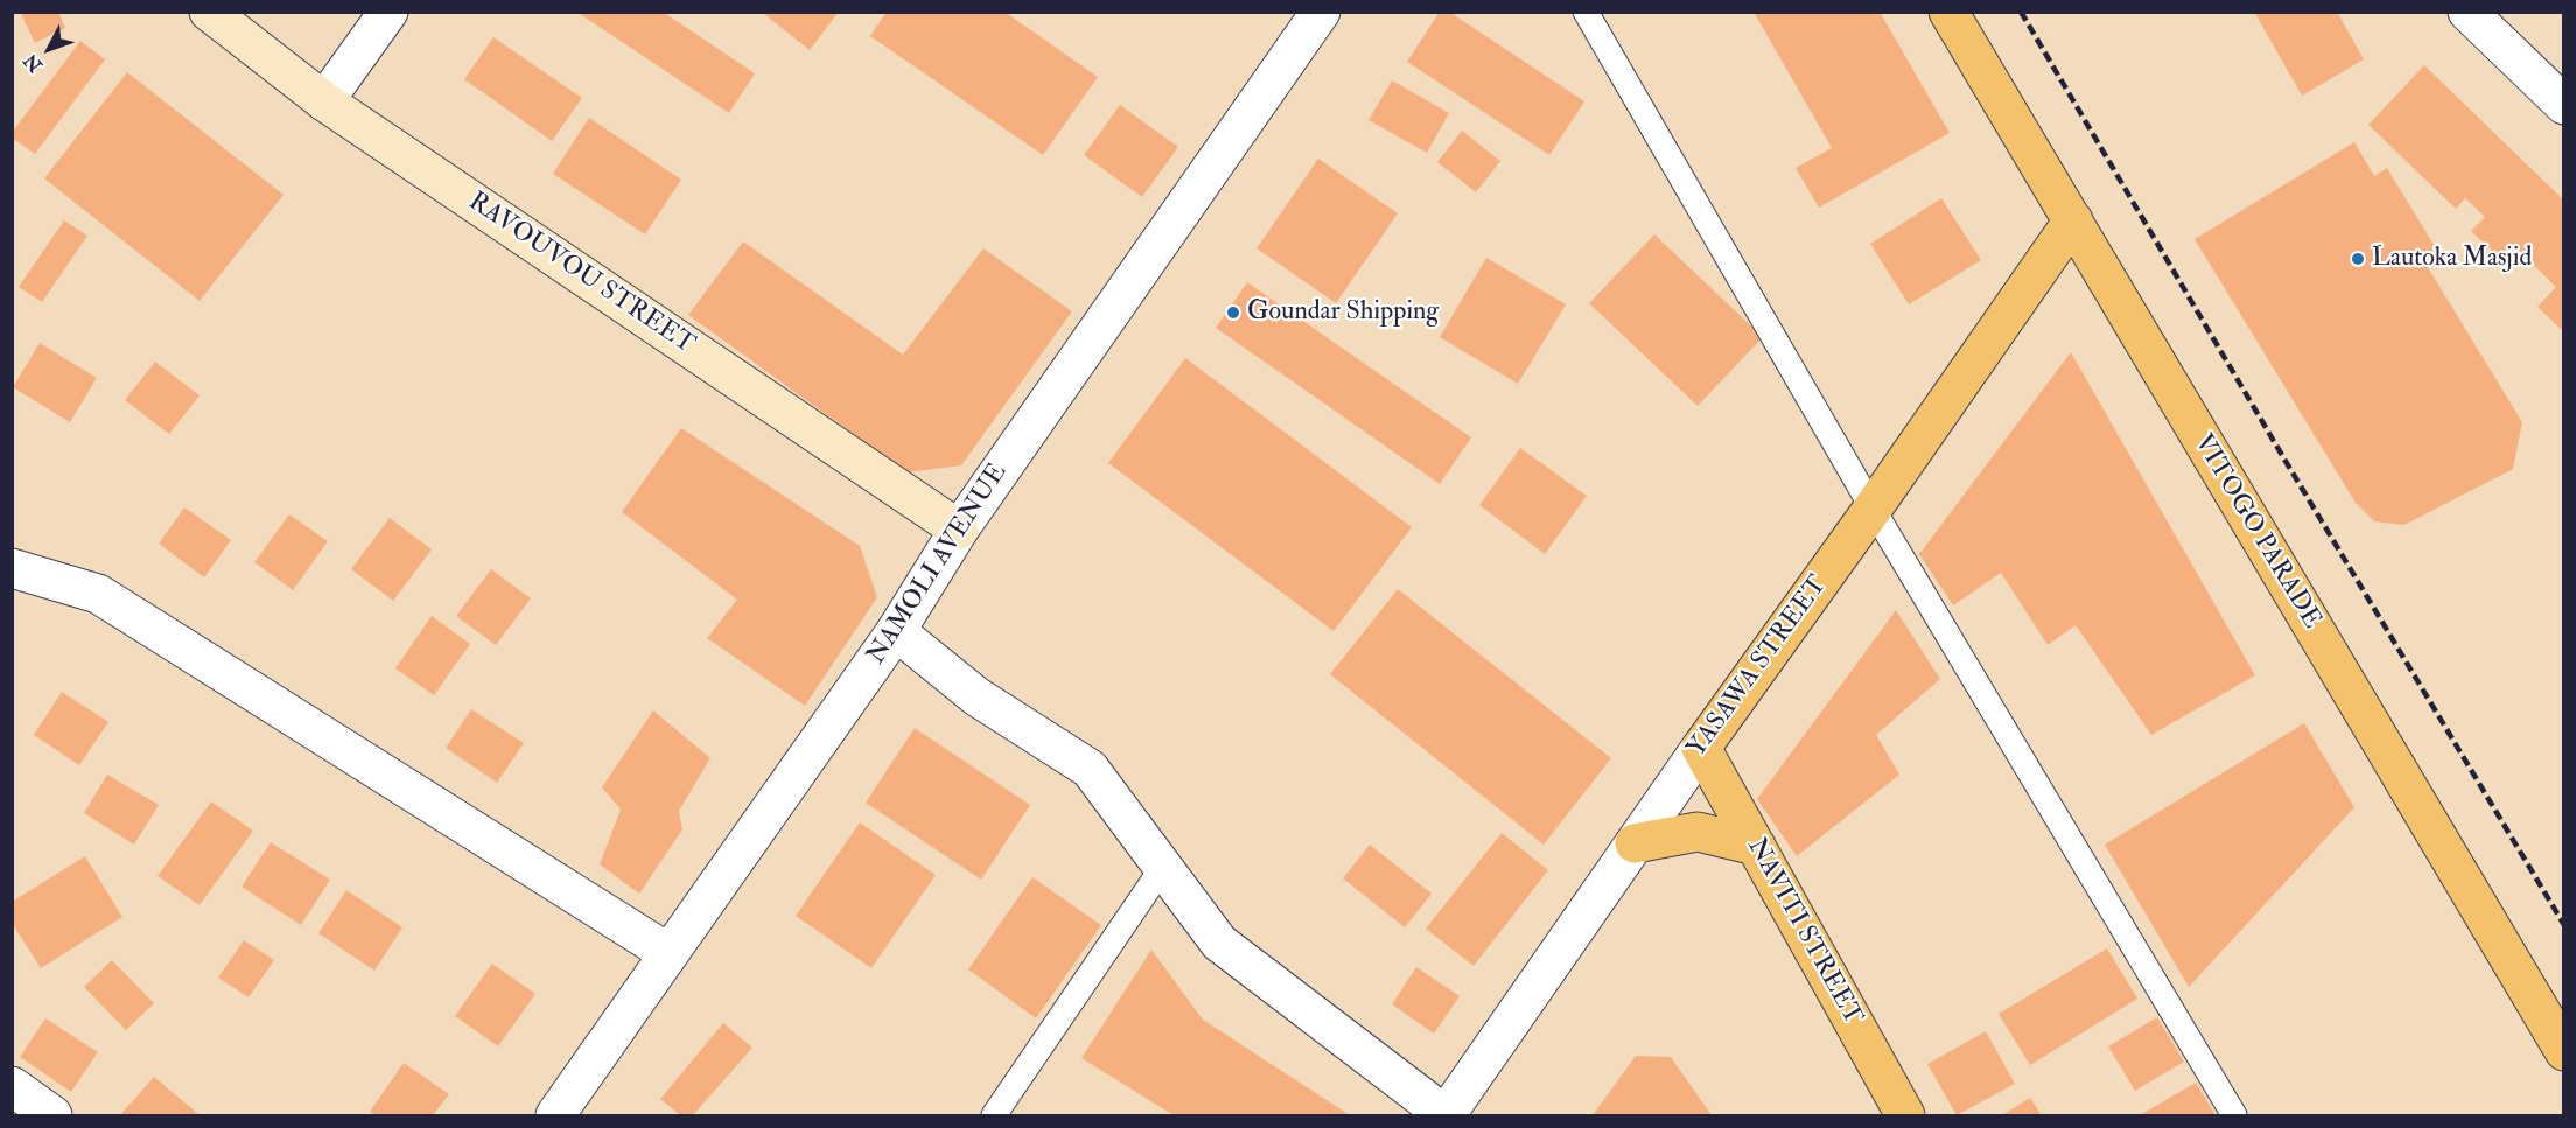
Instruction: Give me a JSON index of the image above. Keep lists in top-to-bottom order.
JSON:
{
  "streets": {
    "main road": [
      "RAVOUVOU STREET",
      "VITOGO PARADE",
      "YASAWA STREET",
      "NAVITI STREET"
    ],
    "street": ["NAMOLI AVENUE"]
  },
  "crossings": [
    ["RAVOUVOU STREET", "NAMOLI AVENUE"],
    ["VITOGO PARADE", "YASAWA STREET"],
    ["YASAWA STREET", "NAVITI STREET"]
  ],
  "places": ["Lautoka Masjid", "Goundar Shipping"],
  "north": "bottom left"
}
